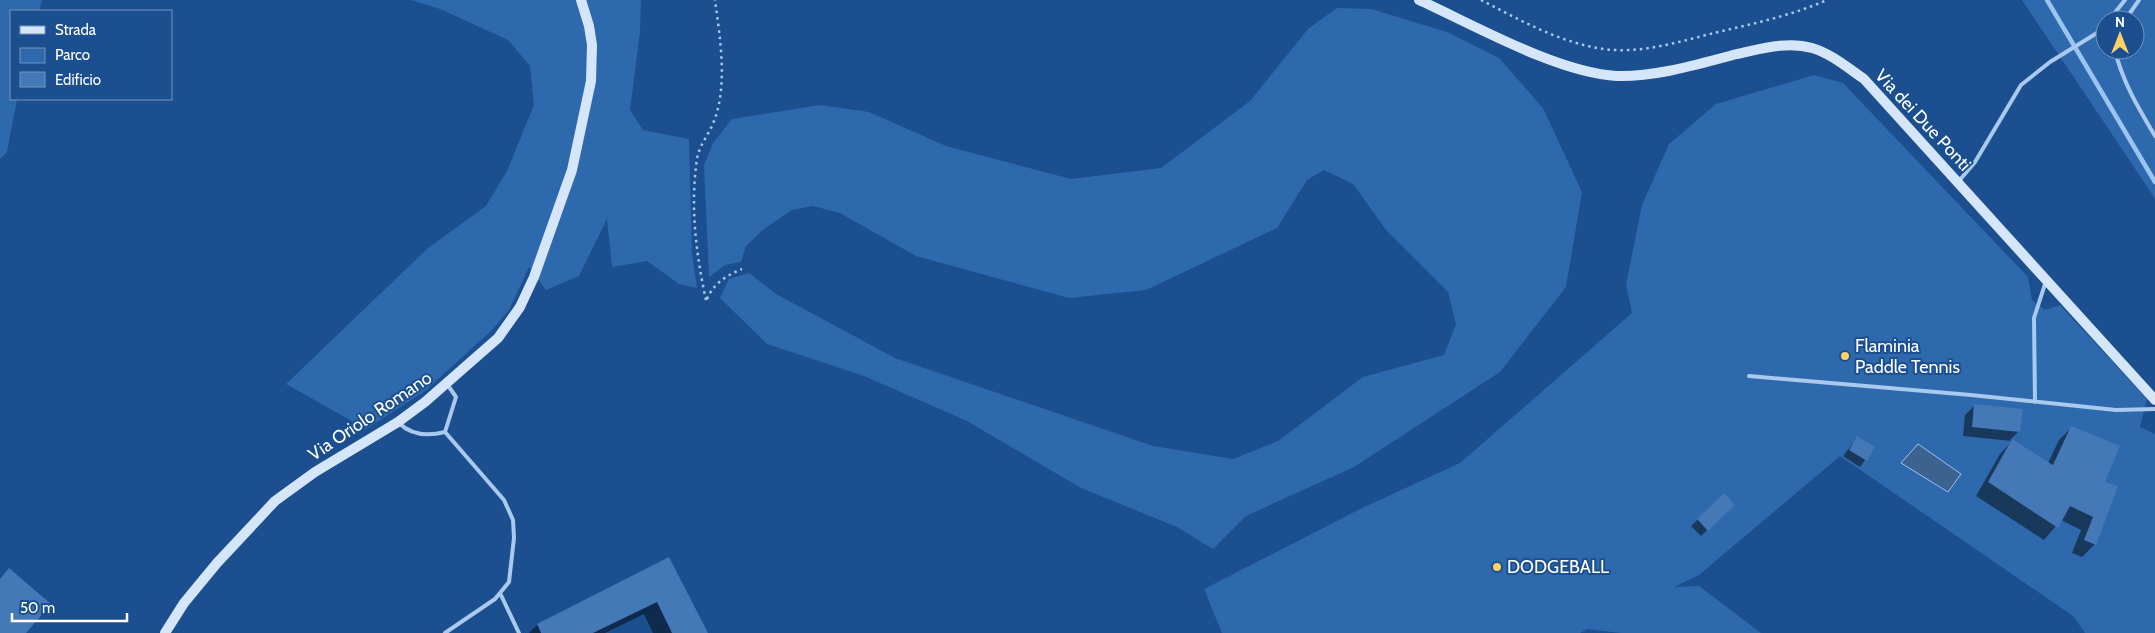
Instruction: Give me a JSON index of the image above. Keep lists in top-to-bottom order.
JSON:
{
  "streets": {
    "street": ["Via dei Due Ponti", "Via Oriolo Romano"]
  },
  "places": ["Flaminia Paddle Tennis", "DODGEBALL"],
  "legend": ["Strada", "Parco", "Edificio"],
  "scale_bar": "50 m",
  "north": "top"
}
